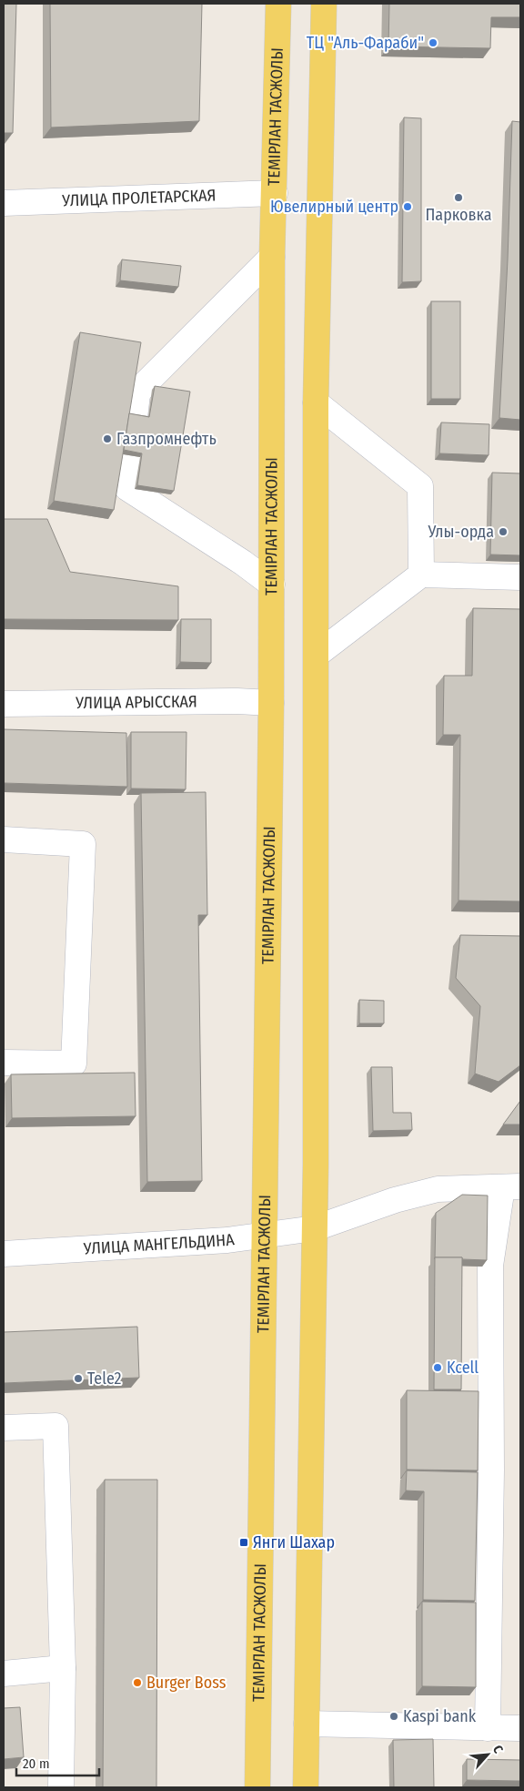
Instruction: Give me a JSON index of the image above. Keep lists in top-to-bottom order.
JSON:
{
  "streets": {
    "main road": ["ТЕМІРЛАН ТАСЖОЛЫ"],
    "street": ["УЛИЦА ПРОЛЕТАРСКАЯ", "УЛИЦА АРЫССКАЯ", "УЛИЦА МАНГЕЛЬДИНА"]
  },
  "crossings": [
    ["ТЕМІРЛАН ТАСЖОЛЫ", "УЛИЦА ПРОЛЕТАРСКАЯ"],
    ["ТЕМІРЛАН ТАСЖОЛЫ", "УЛИЦА АРЫССКАЯ"],
    ["ТЕМІРЛАН ТАСЖОЛЫ", "УЛИЦА МАНГЕЛЬДИНА"]
  ],
  "places": {
    "other": [
      "ТЦ \"Аль-Фараби\"",
      "Парковка",
      "Ювелирный центр",
      "Газпромнефть",
      "Улы-орда",
      "Kcell",
      "Tele2",
      "Burger Boss",
      "Kaspi bank"
    ],
    "transit": ["Янги Шахар"]
  },
  "scale_bar": "20 m",
  "north": "top right"
}
